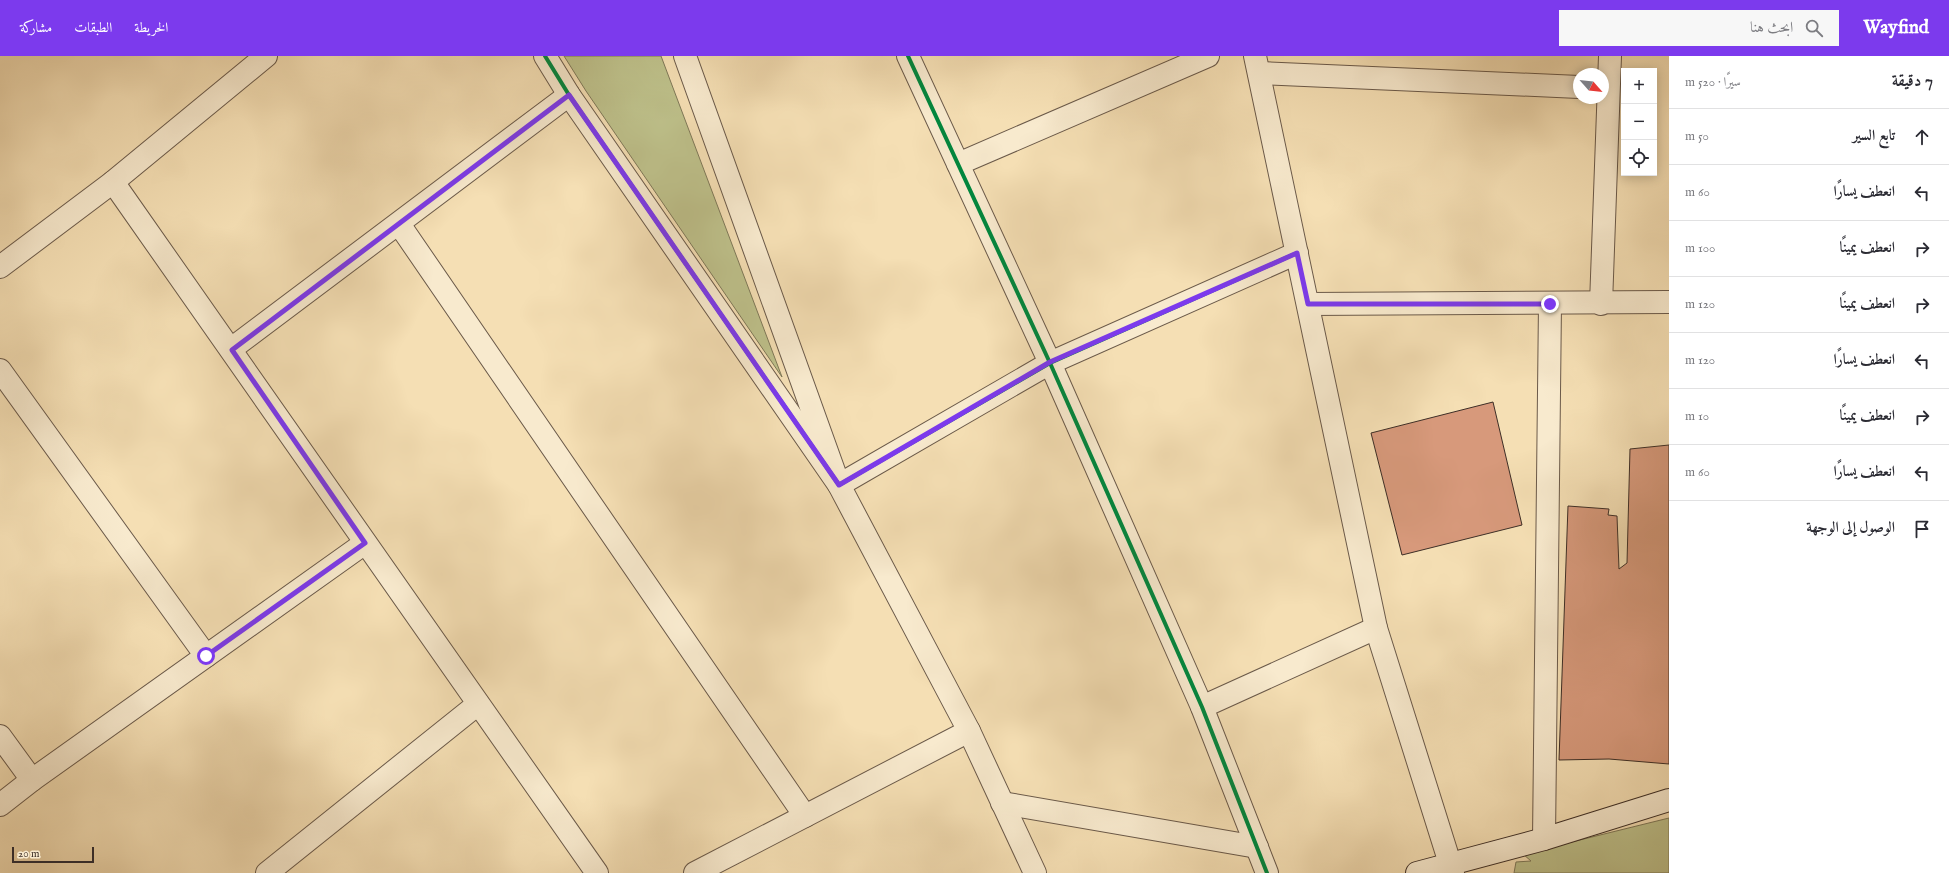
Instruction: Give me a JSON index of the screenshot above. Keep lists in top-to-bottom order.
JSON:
{
  "scale_bar": "20 m",
  "north": "bottom right",
  "page": {
    "header": "Wayfind",
    "search": "ابحث هنا",
    "nav": ["الخريطة", "الطبقات", "مشاركة"],
    "heading": ["7 دقيقة", "سيرًا · 520 m"],
    "map_buttons": ["+", "−"],
    "list": [
      ["تابع السير", "50 m"],
      ["انعطف يسارًا", "60 m"],
      ["انعطف يمينًا", "100 m"],
      ["انعطف يمينًا", "120 m"],
      ["انعطف يسارًا", "120 m"],
      ["انعطف يمينًا", "10 m"],
      ["انعطف يسارًا", "60 m"],
      "الوصول إلى الوجهة"
    ],
    "scale": "20 m"
  }
}
